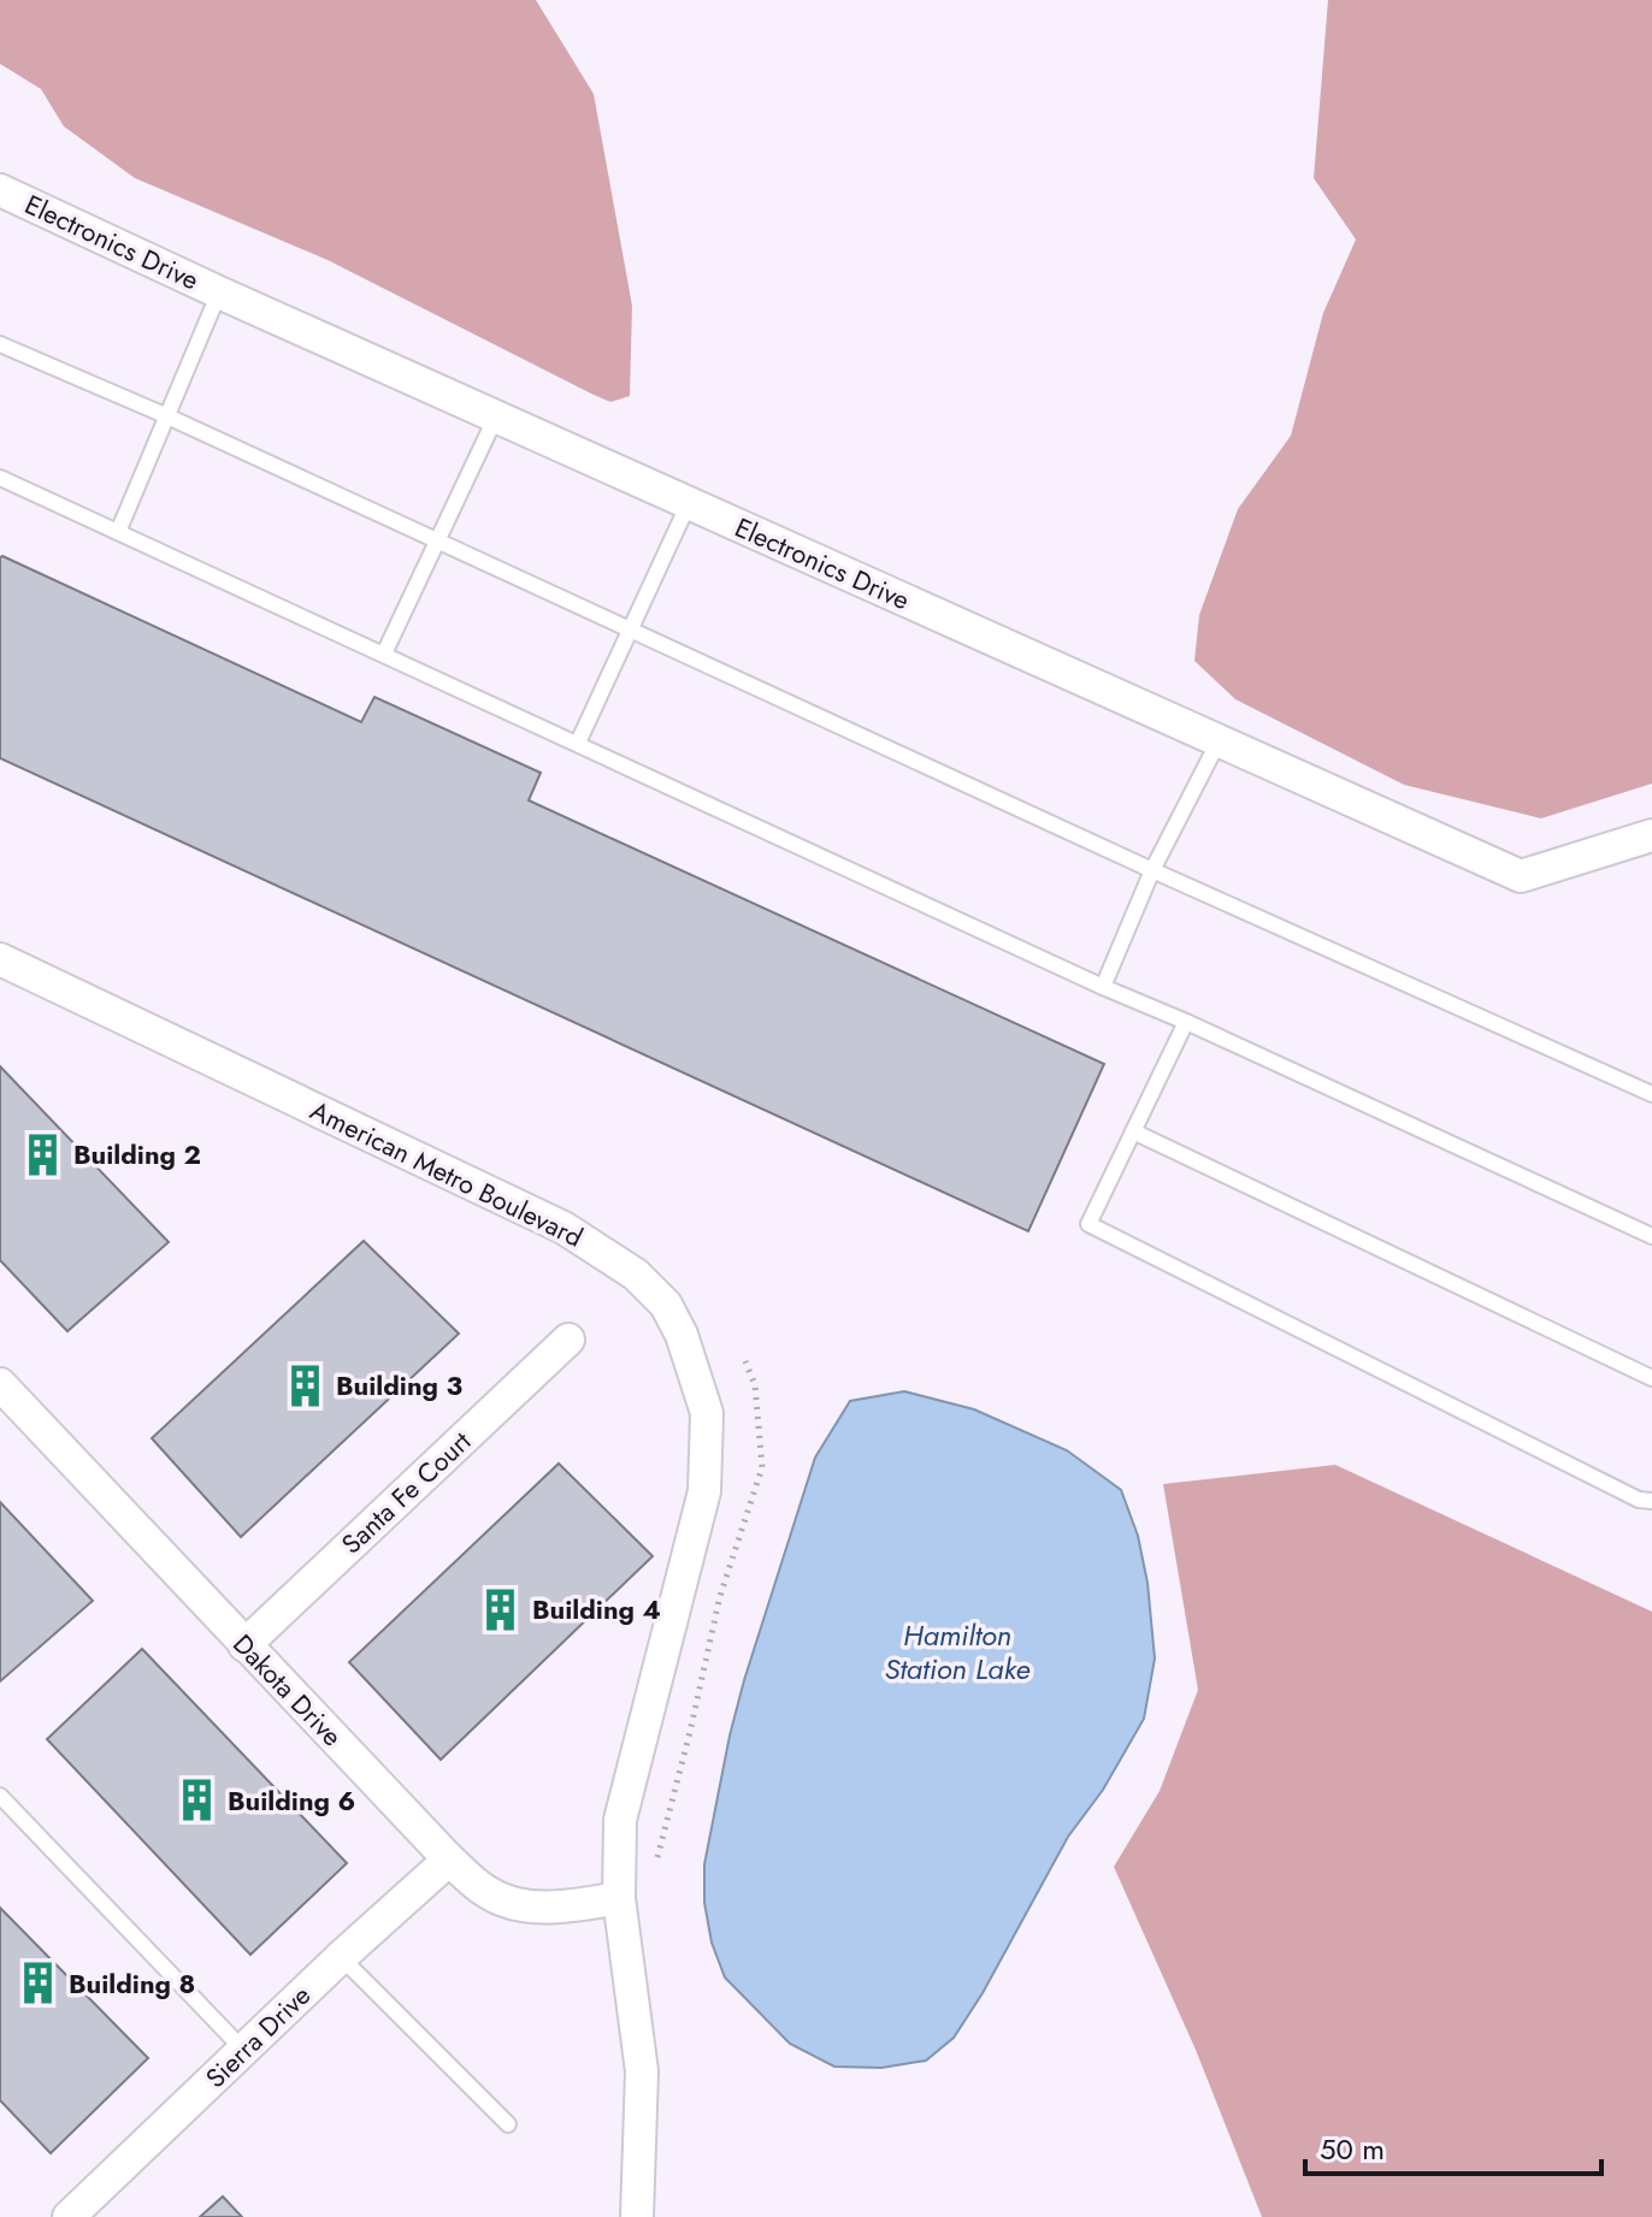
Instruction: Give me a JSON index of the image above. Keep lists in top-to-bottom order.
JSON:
{
  "streets": {
    "street": [
      "Electronics Drive",
      "American Metro Boulevard",
      "Santa Fe Court",
      "Dakota Drive",
      "Sierra Drive"
    ]
  },
  "crossings": [
    ["American Metro Boulevard", "Dakota Drive"],
    ["Santa Fe Court", "Dakota Drive"],
    ["Dakota Drive", "Sierra Drive"]
  ],
  "water": ["Hamilton Station Lake"],
  "places": {
    "building": [
      "Building 2",
      "Building 3",
      "Building 4",
      "Building 6",
      "Building 8"
    ]
  },
  "scale_bar": "50 m"
}
